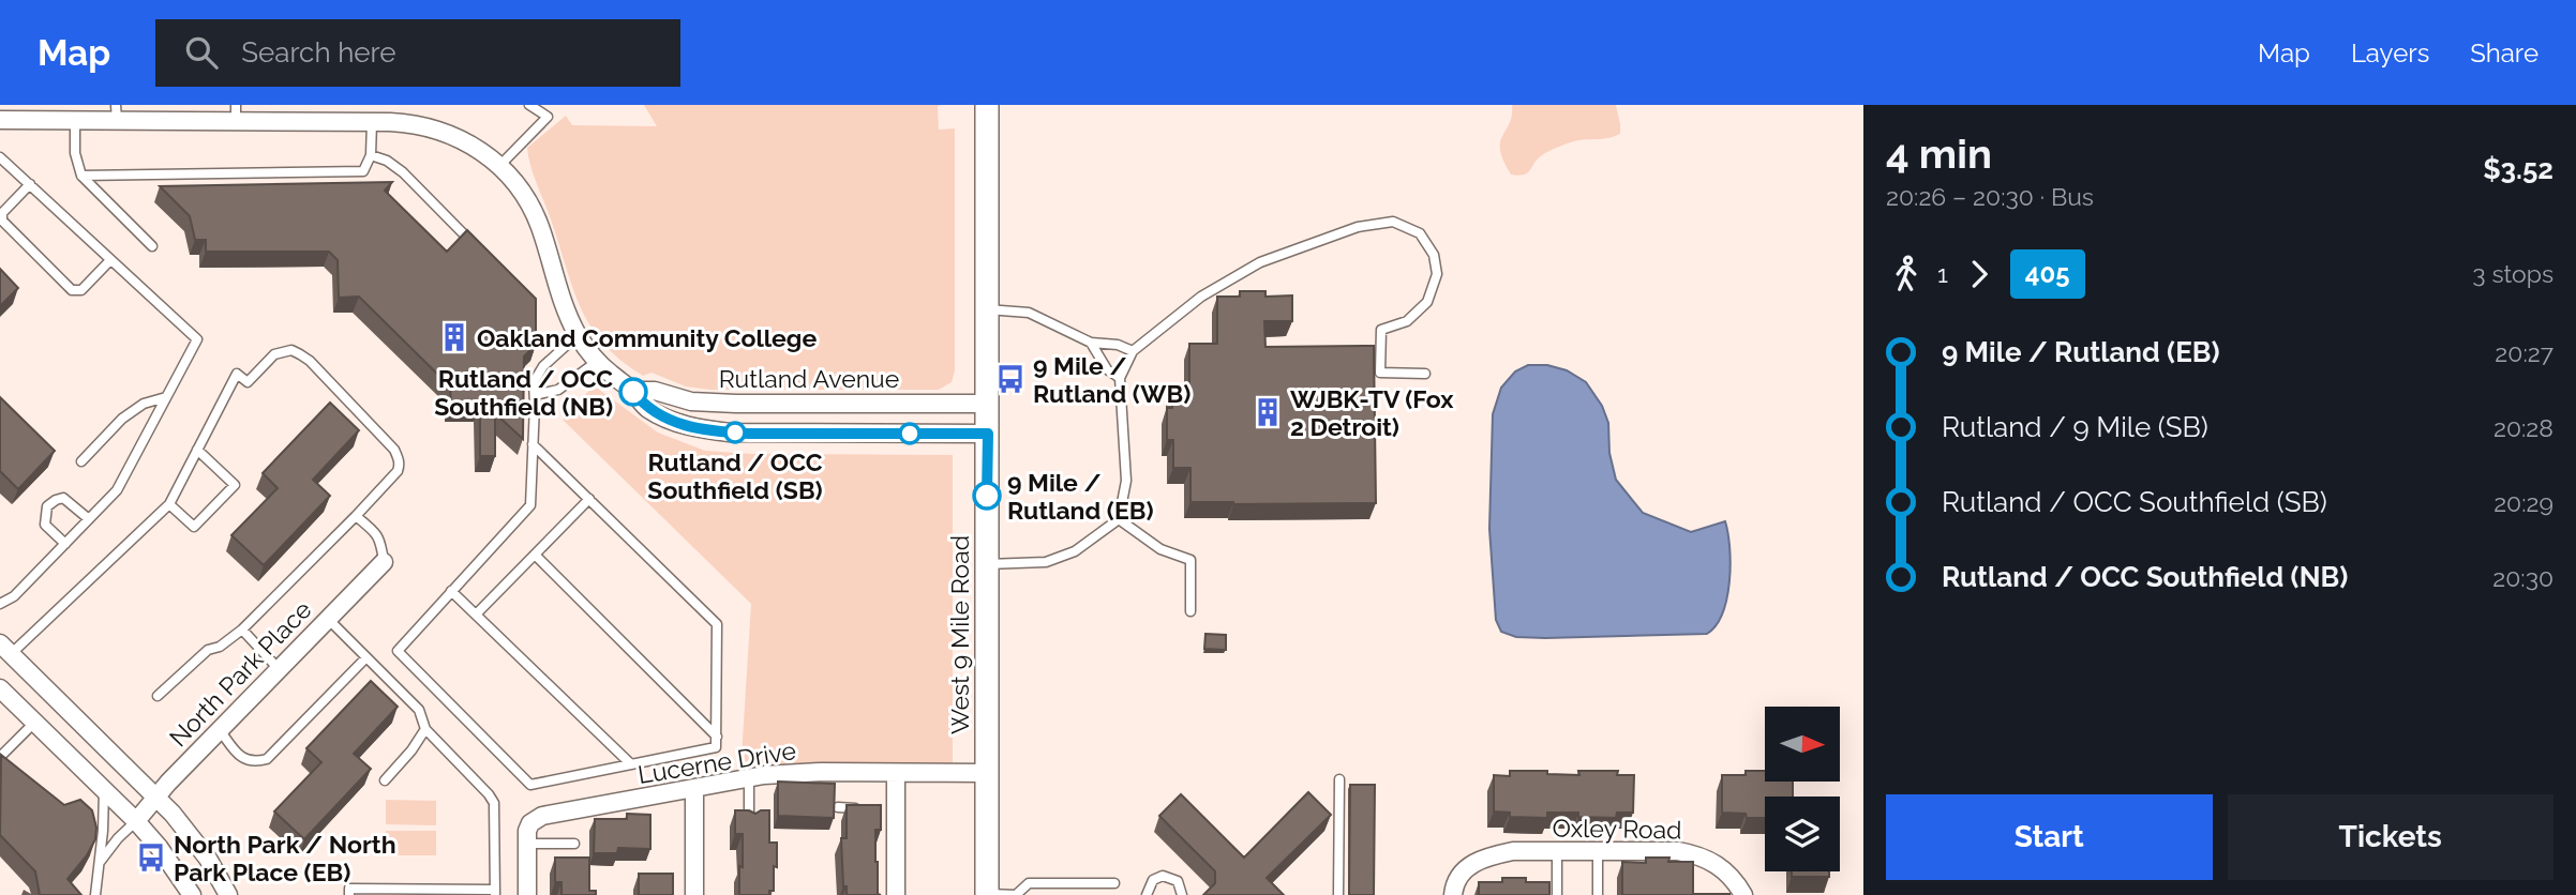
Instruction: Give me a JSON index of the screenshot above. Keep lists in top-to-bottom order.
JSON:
{
  "streets": {
    "main road": ["West 9 Mile Road"],
    "street": [
      "Rutland Avenue",
      "North Park Place",
      "Lucerne Drive",
      "Oxley Road"
    ]
  },
  "crossings": [
    ["Rutland Avenue", "West 9 Mile Road"],
    ["West 9 Mile Road", "Lucerne Drive"]
  ],
  "places": {
    "building": ["Oakland Community College", "WJBK-TV (Fox 2 Detroit)"],
    "bus stop": ["9 Mile / Rutland (WB)", "North Park / North Park Place (EB)"],
    "other": ["Rutland / OCC Southfield (NB)", "Rutland / OCC Southfield (SB)", "9 Mile / Rutland (EB)"]
  },
  "lines": ["bus line 405"],
  "north": "right",
  "page": {
    "header": "Map",
    "search": "Search here",
    "nav": ["Map", "Layers", "Share"],
    "heading": ["4 min", "20:26 – 20:30 · Bus", "$3.52"],
    "legs": ["1", "405", "3 stops"],
    "list": [
      {
        "name": "9 Mile / Rutland (EB)",
        "value": "20:27"
      },
      {
        "name": "Rutland / 9 Mile (SB)",
        "value": "20:28"
      },
      {
        "name": "Rutland / OCC Southfield (SB)",
        "value": "20:29"
      },
      {
        "name": "Rutland / OCC Southfield (NB)",
        "value": "20:30"
      }
    ],
    "buttons": ["Start", "Tickets"]
  }
}
